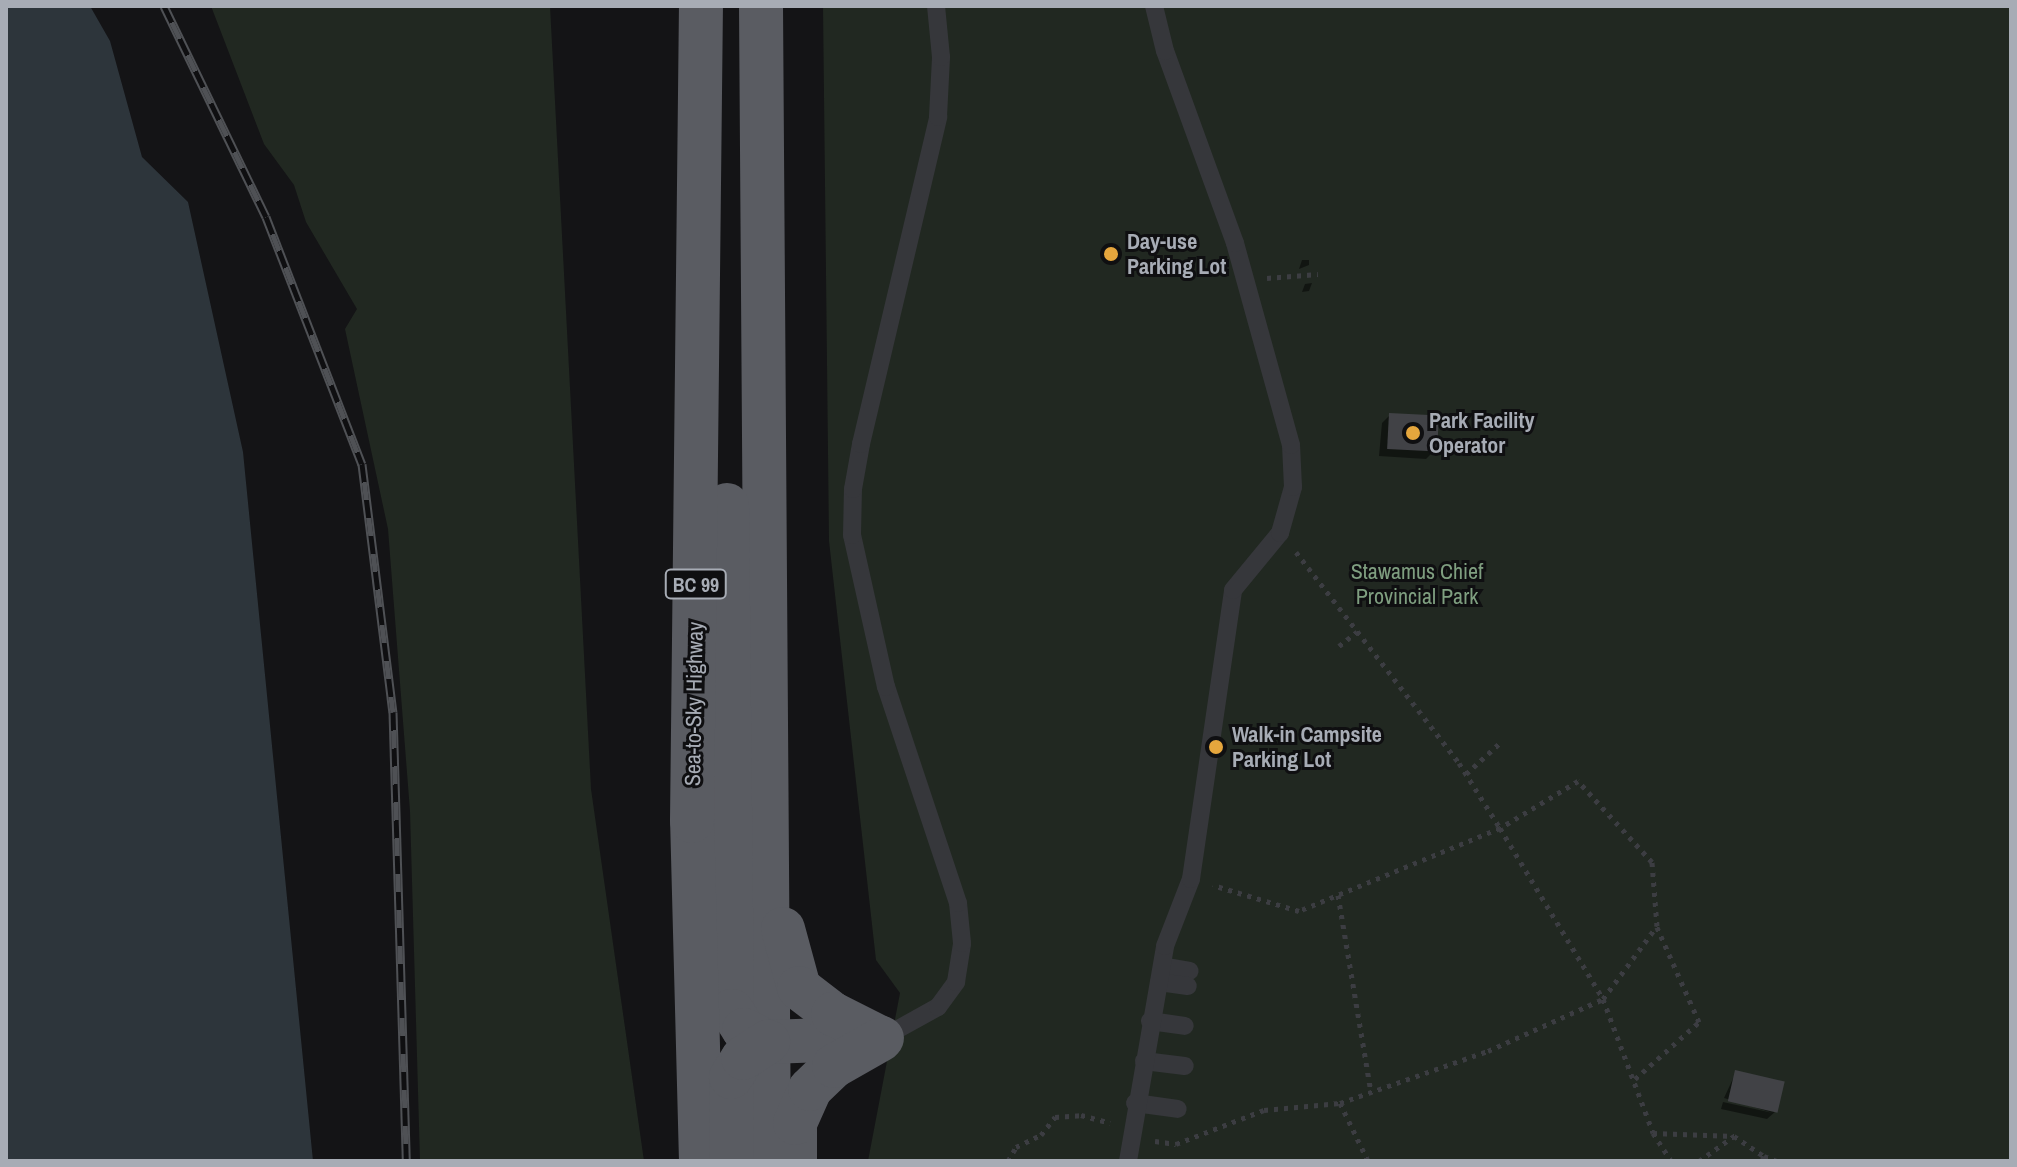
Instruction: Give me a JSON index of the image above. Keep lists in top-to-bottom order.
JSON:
{
  "streets": {
    "highway": ["BC 99", "Sea-to-Sky Highway"]
  },
  "parks": ["Stawamus Chief Provincial Park"],
  "places": ["Day-use Parking Lot", "Park Facility Operator", "Walk-in Campsite Parking Lot"]
}
